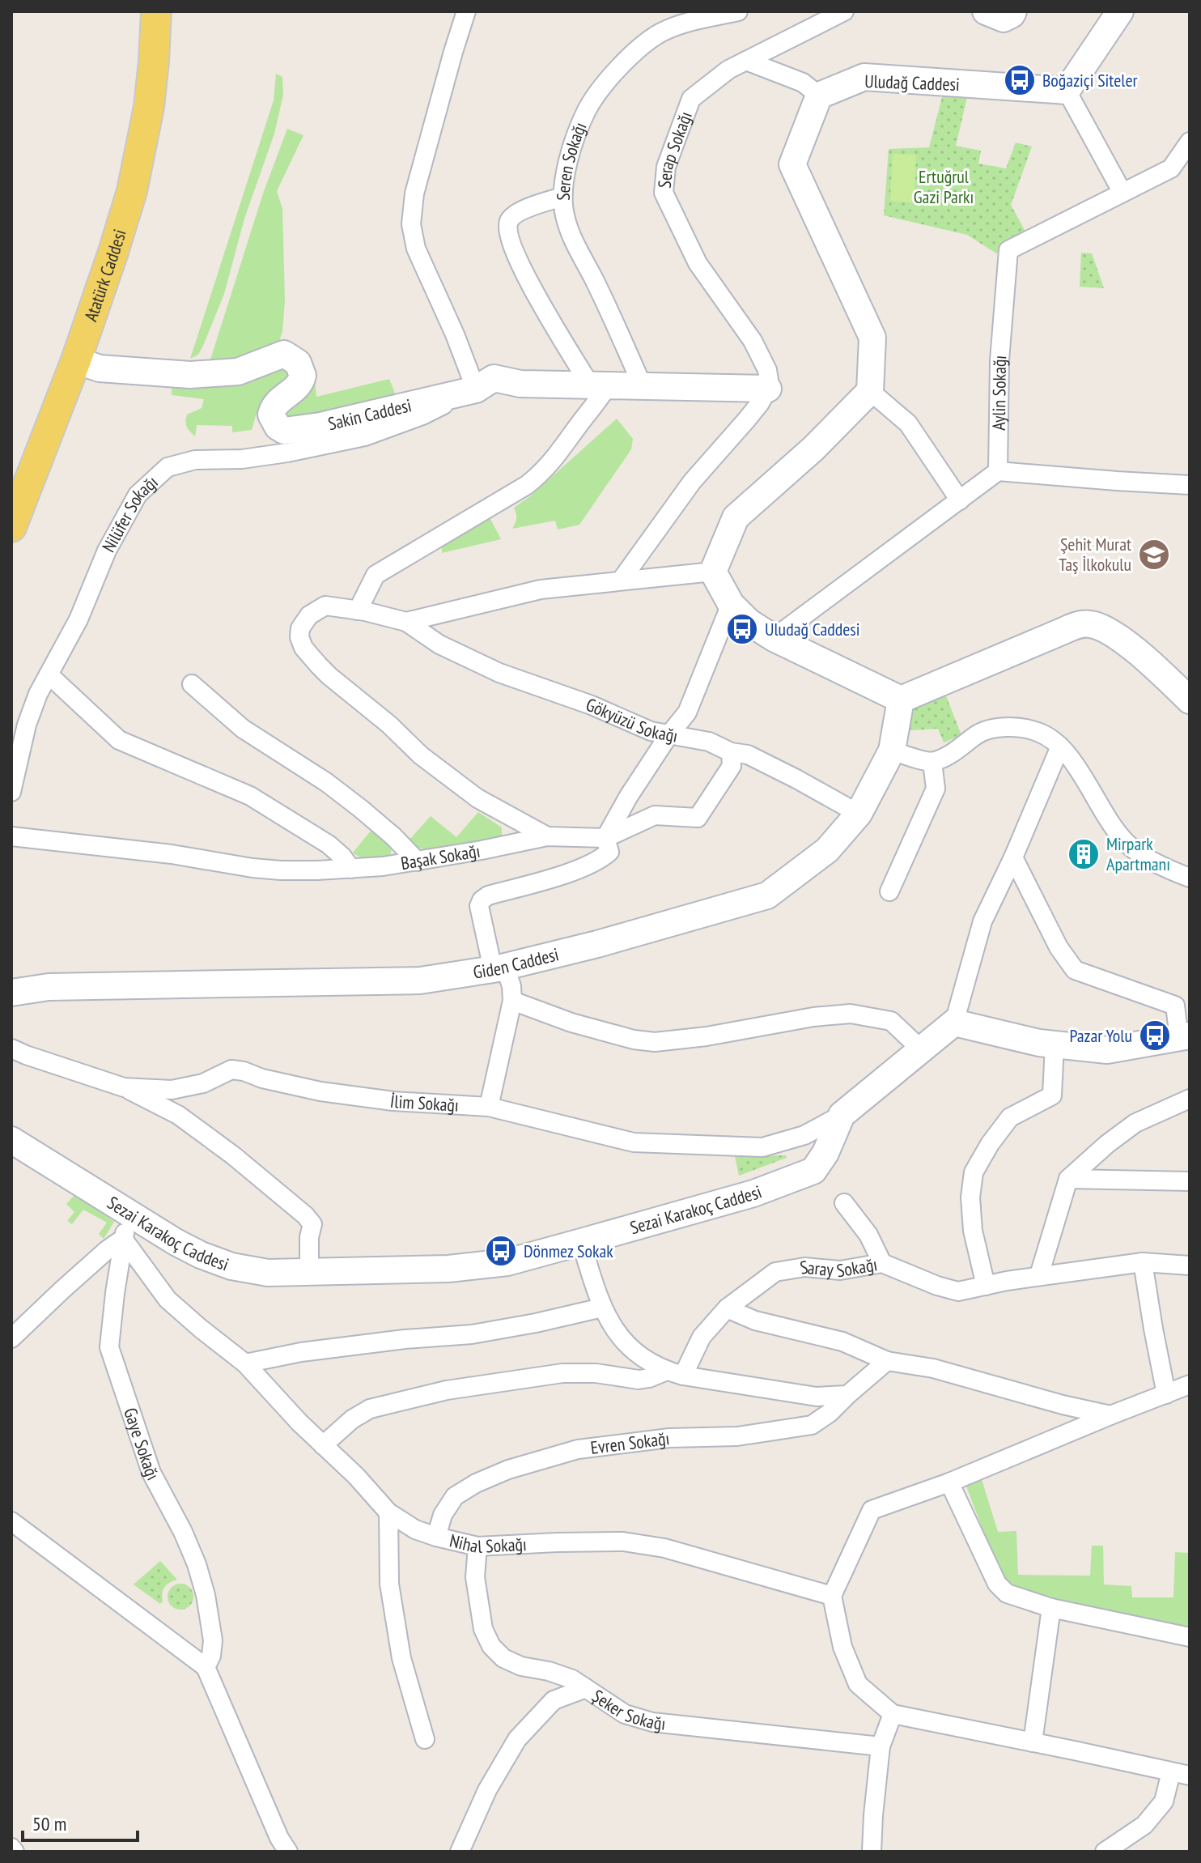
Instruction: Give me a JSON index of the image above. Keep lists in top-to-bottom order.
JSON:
{
  "streets": {
    "main road": ["Atatürk Caddesi"],
    "street": [
      "Uludağ Caddesi",
      "Serap Sokağı",
      "Seren Sokağı",
      "Aylin Sokağı",
      "Sakin Caddesi",
      "Nilüfer Sokağı",
      "Gökyüzü Sokağı",
      "Başak Sokağı",
      "Giden Caddesi",
      "İlim Sokağı",
      "Sezai Karakoç Caddesi",
      "Saray Sokağı",
      "Evren Sokağı",
      "Gaye Sokağı",
      "Nihal Sokağı",
      "Şeker Sokağı"
    ]
  },
  "crossings": [
    ["Serap Sokağı", "Sakin Caddesi"],
    ["Seren Sokağı", "Sakin Caddesi"],
    ["Atatürk Caddesi", "Sakin Caddesi"],
    ["Sakin Caddesi", "Nilüfer Sokağı"],
    ["Gökyüzü Sokağı", "Giden Caddesi"],
    ["İlim Sokağı", "Sezai Karakoç Caddesi"],
    ["Sezai Karakoç Caddesi", "Gaye Sokağı"],
    ["Evren Sokağı", "Nihal Sokağı"],
    ["Gaye Sokağı", "Nihal Sokağı"],
    ["Nihal Sokağı", "Şeker Sokağı"]
  ],
  "parks": ["Ertuğrul Gazi Parkı"],
  "places": {
    "bus stop": [
      "Boğaziçi Siteler",
      "Uludağ Caddesi",
      "Pazar Yolu",
      "Dönmez Sokak"
    ],
    "school or university": ["Şehit Murat Taş İlkokulu"],
    "building": ["Mirpark Apartmanı"]
  },
  "scale_bar": "50 m"
}
